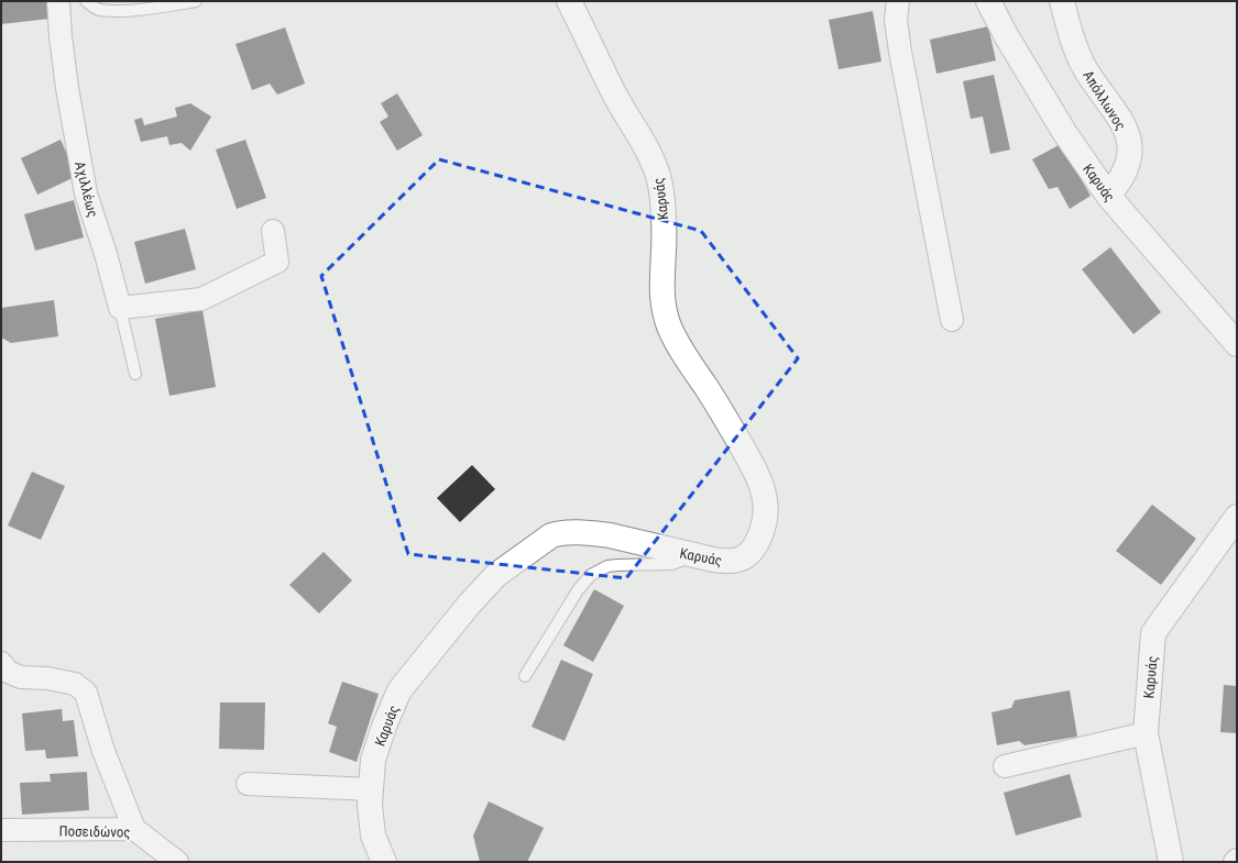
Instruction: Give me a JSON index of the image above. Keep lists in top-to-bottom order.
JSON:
{
  "streets": {
    "main road": ["Απόλλωνος", "Καρυάς"],
    "street": ["Αχιλλέως", "Ποσειδώνος"]
  },
  "crossings": [
    ["Απόλλωνος", "Καρυάς"]
  ]
}
